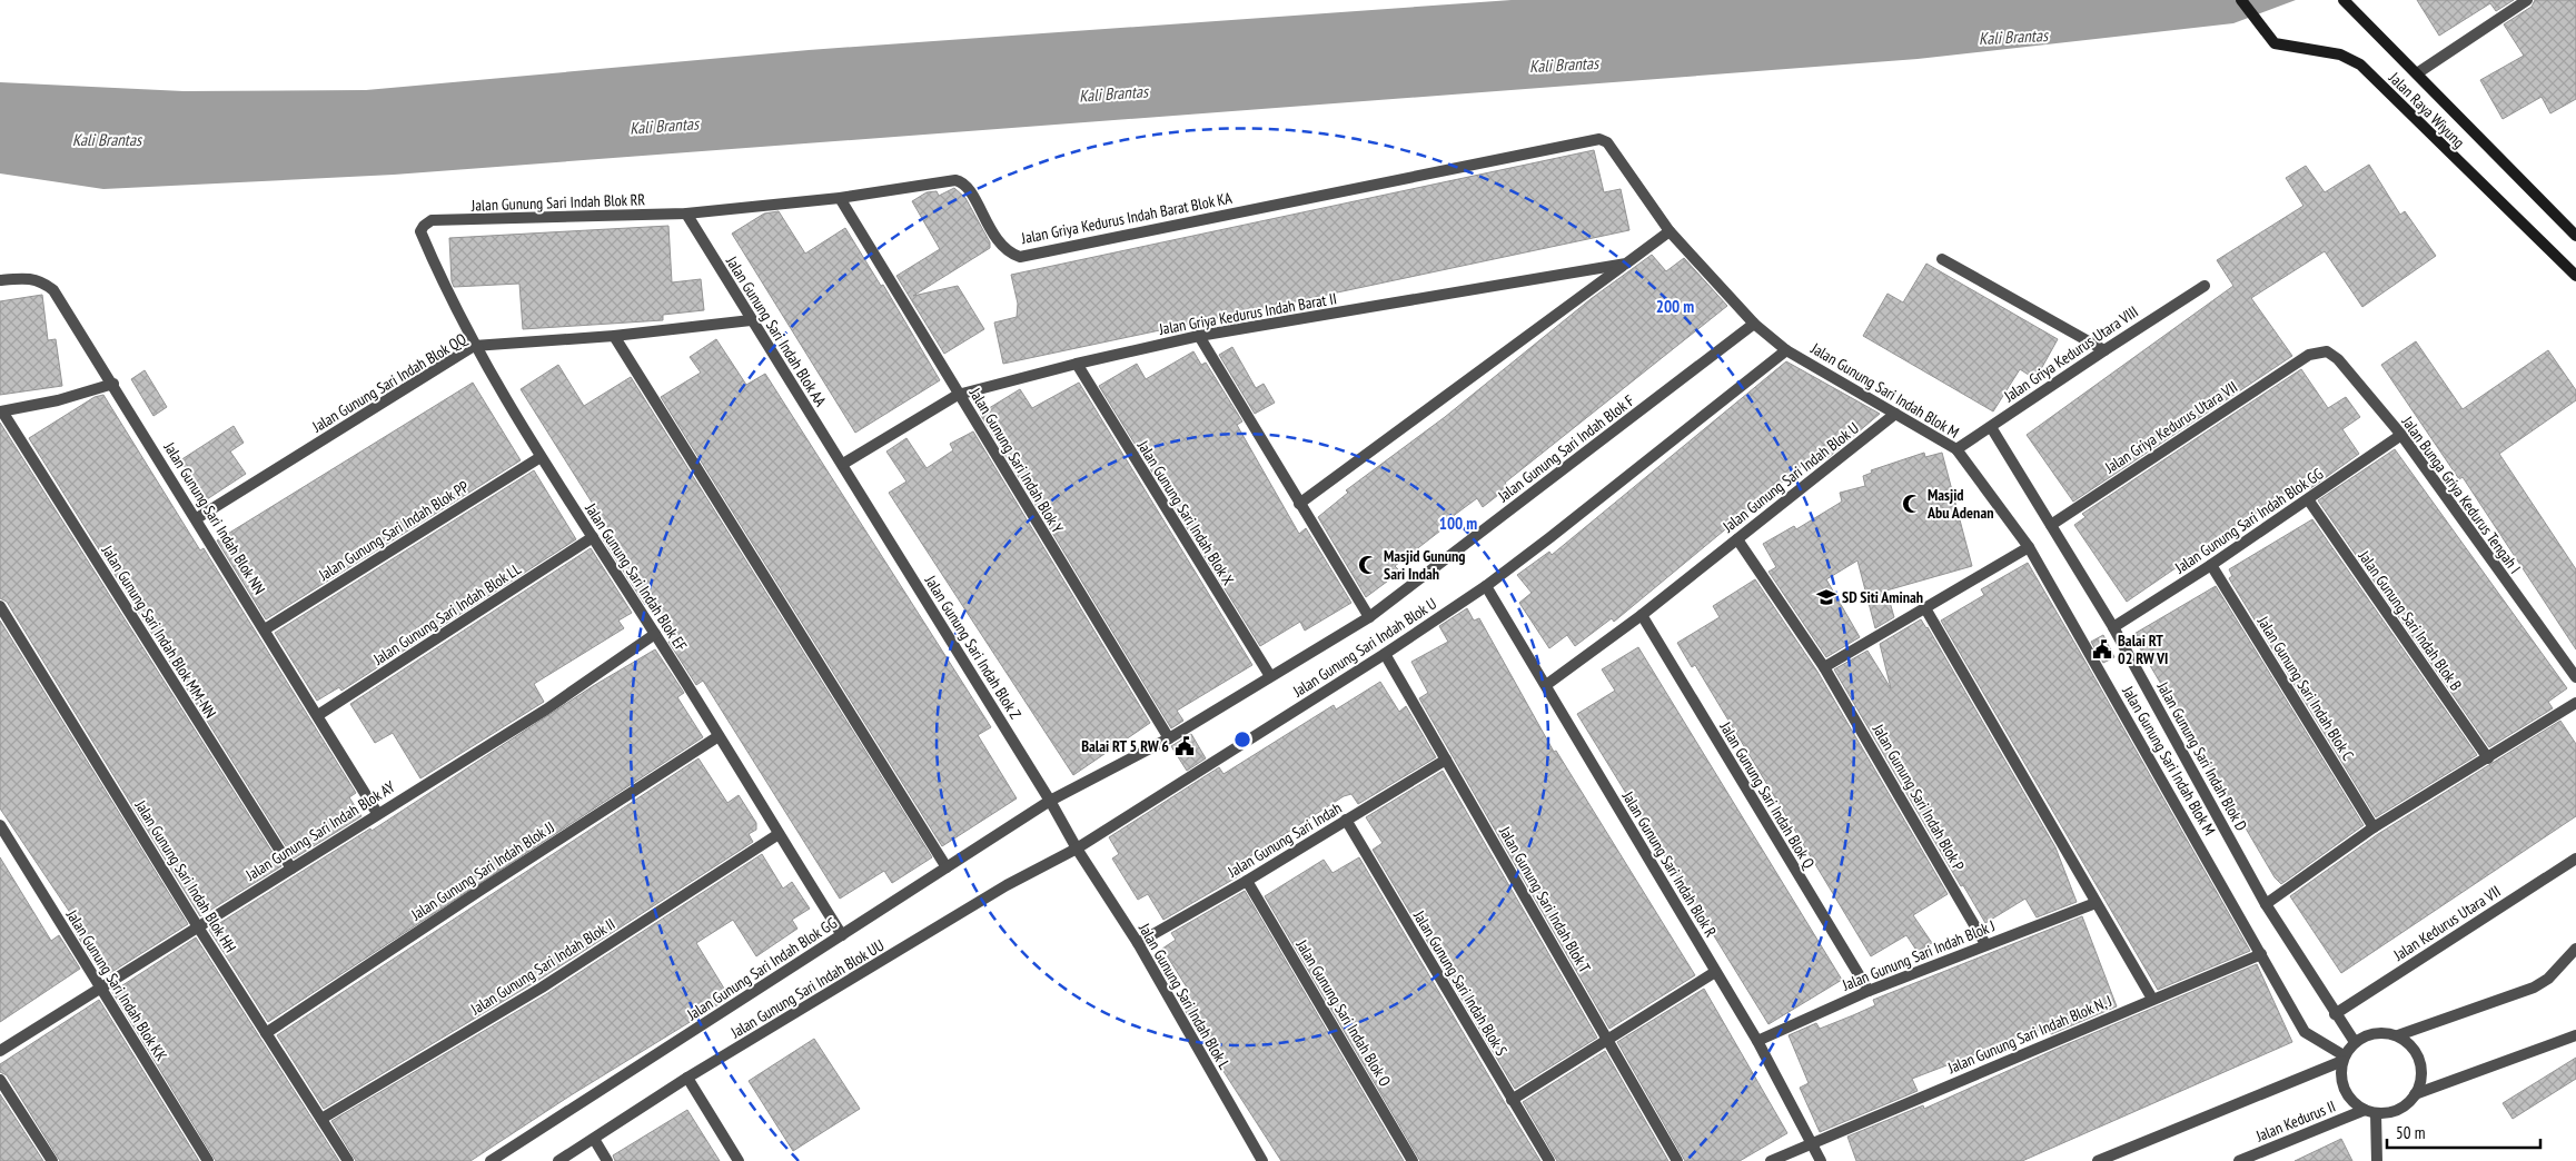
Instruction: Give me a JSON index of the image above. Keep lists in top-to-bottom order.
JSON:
{
  "streets": {
    "main road": ["Jalan Raya Wiyung"],
    "street": [
      "Jalan Gunung Sari Indah Blok RR",
      "Jalan Griya Kedurus Indah Barat Blok KA",
      "Jalan Griya Kedurus Indah Barat II",
      "Jalan Gunung Sari Indah Blok AA",
      "Jalan Griya Kedurus Utara VIII",
      "Jalan Gunung Sari Indah Blok QQ",
      "Jalan Gunung Sari Indah Blok M",
      "Jalan Griya Kedurus Utara VII",
      "Jalan Gunung Sari Indah Blok F",
      "Jalan Gunung Sari Indah Blok Y",
      "Jalan Gunung Sari Indah Blok U",
      "Jalan Bunga Griya Kedurus Tengah I",
      "Jalan Gunung Sari Indah Blok X",
      "Jalan Gunung Sari Indah Blok NN",
      "Jalan Gunung Sari Indah Blok GG",
      "Jalan Gunung Sari Indah Blok PP",
      "Jalan Gunung Sari Indah Blok EF",
      "Jalan Gunung Sari Indah Blok LL",
      "Jalan Gunung Sari Indah Blok B",
      "Jalan Gunung Sari Indah Blok MM-NN",
      "Jalan Gunung Sari Indah Blok Z",
      "Jalan Gunung Sari Indah Blok C",
      "Jalan Gunung Sari Indah Blok D",
      "Jalan Gunung Sari Indah Blok Q",
      "Jalan Gunung Sari Indah Blok P",
      "Jalan Gunung Sari Indah Blok AY",
      "Jalan Gunung Sari Indah",
      "Jalan Gunung Sari Indah Blok R",
      "Jalan Gunung Sari Indah Blok JJ",
      "Jalan Gunung Sari Indah Blok HH",
      "Jalan Gunung Sari Indah Blok T",
      "Jalan Kedurus Utara VII",
      "Jalan Gunung Sari Indah Blok J",
      "Jalan Gunung Sari Indah Blok II",
      "Jalan Gunung Sari Indah Blok S",
      "Jalan Gunung Sari Indah Blok KK",
      "Jalan Gunung Sari Indah Blok UU",
      "Jalan Gunung Sari Indah Blok L",
      "Jalan Gunung Sari Indah Blok O",
      "Jalan Gunung Sari Indah Blok N, J",
      "Jalan Kedurus II"
    ]
  },
  "crossings": [
    ["Jalan Gunung Sari Indah Blok RR", "Jalan Griya Kedurus Indah Barat Blok KA"],
    ["Jalan Gunung Sari Indah Blok RR", "Jalan Gunung Sari Indah Blok AA"],
    ["Jalan Gunung Sari Indah Blok RR", "Jalan Gunung Sari Indah Blok EF"],
    ["Jalan Griya Kedurus Indah Barat Blok KA", "Jalan Gunung Sari Indah Blok AA"],
    ["Jalan Griya Kedurus Indah Barat Blok KA", "Jalan Gunung Sari Indah Blok M"],
    ["Jalan Griya Kedurus Indah Barat Blok KA", "Jalan Gunung Sari Indah Blok Y"],
    ["Jalan Griya Kedurus Indah Barat II", "Jalan Gunung Sari Indah Blok AA"],
    ["Jalan Griya Kedurus Indah Barat II", "Jalan Gunung Sari Indah Blok M"],
    ["Jalan Griya Kedurus Indah Barat II", "Jalan Gunung Sari Indah Blok Y"],
    ["Jalan Griya Kedurus Indah Barat II", "Jalan Gunung Sari Indah Blok X"],
    ["Jalan Griya Kedurus Indah Barat II", "Jalan Gunung Sari Indah Blok Z"],
    ["Jalan Gunung Sari Indah Blok AA", "Jalan Gunung Sari Indah Blok QQ"],
    ["Jalan Gunung Sari Indah Blok AA", "Jalan Gunung Sari Indah Blok Z"],
    ["Jalan Griya Kedurus Utara VIII", "Jalan Gunung Sari Indah Blok M"],
    ["Jalan Griya Kedurus Utara VIII", "Jalan Gunung Sari Indah Blok D"],
    ["Jalan Gunung Sari Indah Blok QQ", "Jalan Gunung Sari Indah Blok NN"],
    ["Jalan Gunung Sari Indah Blok QQ", "Jalan Gunung Sari Indah Blok EF"],
    ["Jalan Gunung Sari Indah Blok M", "Jalan Gunung Sari Indah Blok F"],
    ["Jalan Gunung Sari Indah Blok M", "Jalan Gunung Sari Indah Blok U"],
    ["Jalan Gunung Sari Indah Blok M", "Jalan Gunung Sari Indah Blok D"],
    ["Jalan Gunung Sari Indah Blok M", "Jalan Gunung Sari Indah Blok N, J"],
    ["Jalan Gunung Sari Indah Blok M", "Jalan Kedurus II"],
    ["Jalan Griya Kedurus Utara VII", "Jalan Bunga Griya Kedurus Tengah I"],
    ["Jalan Griya Kedurus Utara VII", "Jalan Gunung Sari Indah Blok D"],
    ["Jalan Gunung Sari Indah Blok F", "Jalan Gunung Sari Indah Blok Y"],
    ["Jalan Gunung Sari Indah Blok F", "Jalan Gunung Sari Indah Blok X"],
    ["Jalan Gunung Sari Indah Blok F", "Jalan Gunung Sari Indah Blok GG"],
    ["Jalan Gunung Sari Indah Blok F", "Jalan Gunung Sari Indah Blok Z"],
    ["Jalan Gunung Sari Indah Blok U", "Jalan Gunung Sari Indah Blok Z"],
    ["Jalan Gunung Sari Indah Blok U", "Jalan Gunung Sari Indah Blok Q"],
    ["Jalan Gunung Sari Indah Blok U", "Jalan Gunung Sari Indah Blok P"],
    ["Jalan Gunung Sari Indah Blok U", "Jalan Gunung Sari Indah Blok R"],
    ["Jalan Gunung Sari Indah Blok U", "Jalan Gunung Sari Indah Blok T"],
    ["Jalan Gunung Sari Indah Blok U", "Jalan Gunung Sari Indah Blok UU"],
    ["Jalan Gunung Sari Indah Blok U", "Jalan Gunung Sari Indah Blok L"],
    ["Jalan Bunga Griya Kedurus Tengah I", "Jalan Gunung Sari Indah Blok GG"],
    ["Jalan Gunung Sari Indah Blok NN", "Jalan Gunung Sari Indah Blok PP"],
    ["Jalan Gunung Sari Indah Blok NN", "Jalan Gunung Sari Indah Blok LL"],
    ["Jalan Gunung Sari Indah Blok NN", "Jalan Gunung Sari Indah Blok AY"],
    ["Jalan Gunung Sari Indah Blok GG", "Jalan Gunung Sari Indah Blok EF"],
    ["Jalan Gunung Sari Indah Blok GG", "Jalan Gunung Sari Indah Blok B"],
    ["Jalan Gunung Sari Indah Blok GG", "Jalan Gunung Sari Indah Blok Z"],
    ["Jalan Gunung Sari Indah Blok GG", "Jalan Gunung Sari Indah Blok C"],
    ["Jalan Gunung Sari Indah Blok GG", "Jalan Gunung Sari Indah Blok D"],
    ["Jalan Gunung Sari Indah Blok PP", "Jalan Gunung Sari Indah Blok EF"],
    ["Jalan Gunung Sari Indah Blok EF", "Jalan Gunung Sari Indah Blok LL"],
    ["Jalan Gunung Sari Indah Blok EF", "Jalan Gunung Sari Indah Blok AY"],
    ["Jalan Gunung Sari Indah Blok EF", "Jalan Gunung Sari Indah Blok JJ"],
    ["Jalan Gunung Sari Indah Blok EF", "Jalan Gunung Sari Indah Blok II"],
    ["Jalan Gunung Sari Indah Blok MM-NN", "Jalan Gunung Sari Indah Blok AY"],
    ["Jalan Gunung Sari Indah Blok Z", "Jalan Gunung Sari Indah Blok UU"],
    ["Jalan Gunung Sari Indah Blok Z", "Jalan Gunung Sari Indah Blok L"],
    ["Jalan Gunung Sari Indah Blok D", "Jalan Kedurus Utara VII"],
    ["Jalan Gunung Sari Indah Blok D", "Jalan Kedurus II"],
    ["Jalan Gunung Sari Indah Blok Q", "Jalan Gunung Sari Indah Blok J"],
    ["Jalan Gunung Sari Indah Blok P", "Jalan Gunung Sari Indah Blok J"],
    ["Jalan Gunung Sari Indah Blok AY", "Jalan Gunung Sari Indah Blok HH"],
    ["Jalan Gunung Sari Indah Blok AY", "Jalan Gunung Sari Indah Blok KK"],
    ["Jalan Gunung Sari Indah", "Jalan Gunung Sari Indah Blok T"],
    ["Jalan Gunung Sari Indah", "Jalan Gunung Sari Indah Blok S"],
    ["Jalan Gunung Sari Indah", "Jalan Gunung Sari Indah Blok L"],
    ["Jalan Gunung Sari Indah", "Jalan Gunung Sari Indah Blok O"],
    ["Jalan Gunung Sari Indah Blok R", "Jalan Gunung Sari Indah Blok J"],
    ["Jalan Gunung Sari Indah Blok R", "Jalan Gunung Sari Indah Blok N, J"],
    ["Jalan Gunung Sari Indah Blok JJ", "Jalan Gunung Sari Indah Blok HH"],
    ["Jalan Gunung Sari Indah Blok HH", "Jalan Gunung Sari Indah Blok II"],
    ["Jalan Gunung Sari Indah Blok UU", "Jalan Gunung Sari Indah Blok L"]
  ],
  "water": ["Kali Brantas"],
  "places": {
    "mosque": ["Masjid Abu Adenan", "Masjid Gunung Sari Indah"],
    "school or university": ["SD Siti Aminah"],
    "public building": ["Balai RT 02 RW VI", "Balai RT 5 RW 6"]
  },
  "scale_bar": "50 m",
  "rings": ["200 m", "100 m"]
}
